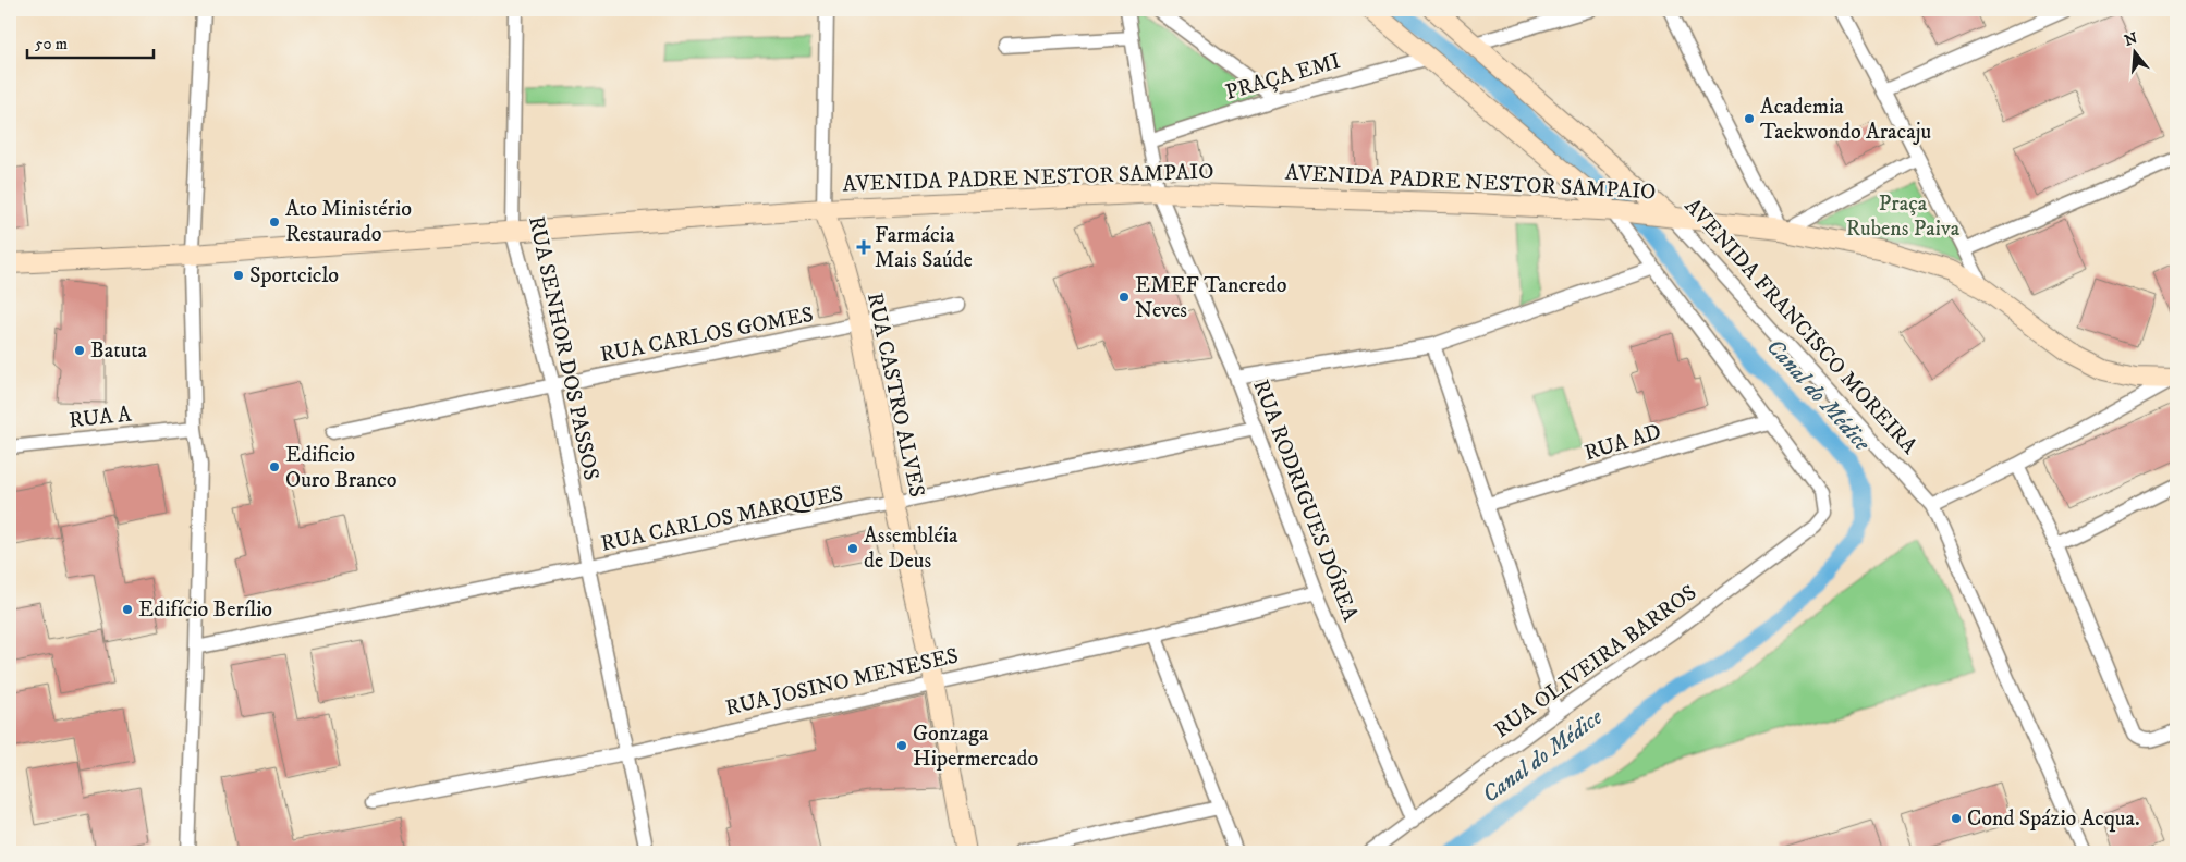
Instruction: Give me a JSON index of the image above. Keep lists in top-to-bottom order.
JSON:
{
  "streets": {
    "main road": ["AVENIDA PADRE NESTOR SAMPAIO", "AVENIDA FRANCISCO MOREIRA", "RUA CASTRO ALVES"],
    "street": [
      "PRAÇA EMI",
      "RUA CARLOS GOMES",
      "RUA SENHOR DOS PASSOS",
      "RUA A",
      "RUA AD",
      "RUA RODRIGUES DÓREA",
      "RUA CARLOS MARQUES",
      "RUA OLIVEIRA BARROS",
      "RUA JOSINO MENESES"
    ]
  },
  "crossings": [
    ["PRAÇA EMI", "RUA RODRIGUES DÓREA"],
    ["AVENIDA PADRE NESTOR SAMPAIO", "AVENIDA FRANCISCO MOREIRA"],
    ["AVENIDA PADRE NESTOR SAMPAIO", "RUA SENHOR DOS PASSOS"],
    ["AVENIDA PADRE NESTOR SAMPAIO", "RUA CASTRO ALVES"],
    ["AVENIDA PADRE NESTOR SAMPAIO", "RUA RODRIGUES DÓREA"],
    ["RUA CARLOS GOMES", "RUA SENHOR DOS PASSOS"],
    ["RUA CARLOS GOMES", "RUA CASTRO ALVES"],
    ["RUA SENHOR DOS PASSOS", "RUA CARLOS MARQUES"],
    ["RUA SENHOR DOS PASSOS", "RUA JOSINO MENESES"],
    ["RUA CASTRO ALVES", "RUA CARLOS MARQUES"],
    ["RUA CASTRO ALVES", "RUA JOSINO MENESES"],
    ["RUA AD", "RUA OLIVEIRA BARROS"],
    ["RUA RODRIGUES DÓREA", "RUA CARLOS MARQUES"],
    ["RUA RODRIGUES DÓREA", "RUA OLIVEIRA BARROS"],
    ["RUA RODRIGUES DÓREA", "RUA JOSINO MENESES"]
  ],
  "water": ["Canal do Médice"],
  "parks": ["Praça Rubens Paiva"],
  "places": {
    "other": [
      "Academia Taekwondo Aracaju",
      "Ato Ministério Restaurado",
      "Sportciclo",
      "EMEF Tancredo Neves",
      "Batuta",
      "Edificio Ouro Branco",
      "Assembléia de Deus",
      "Edifício Berílio",
      "Gonzaga Hipermercado",
      "Cond Spázio Acqua."
    ],
    "health": ["Farmácia Mais Saúde"]
  },
  "scale_bar": "50 m",
  "north": "top"
}
